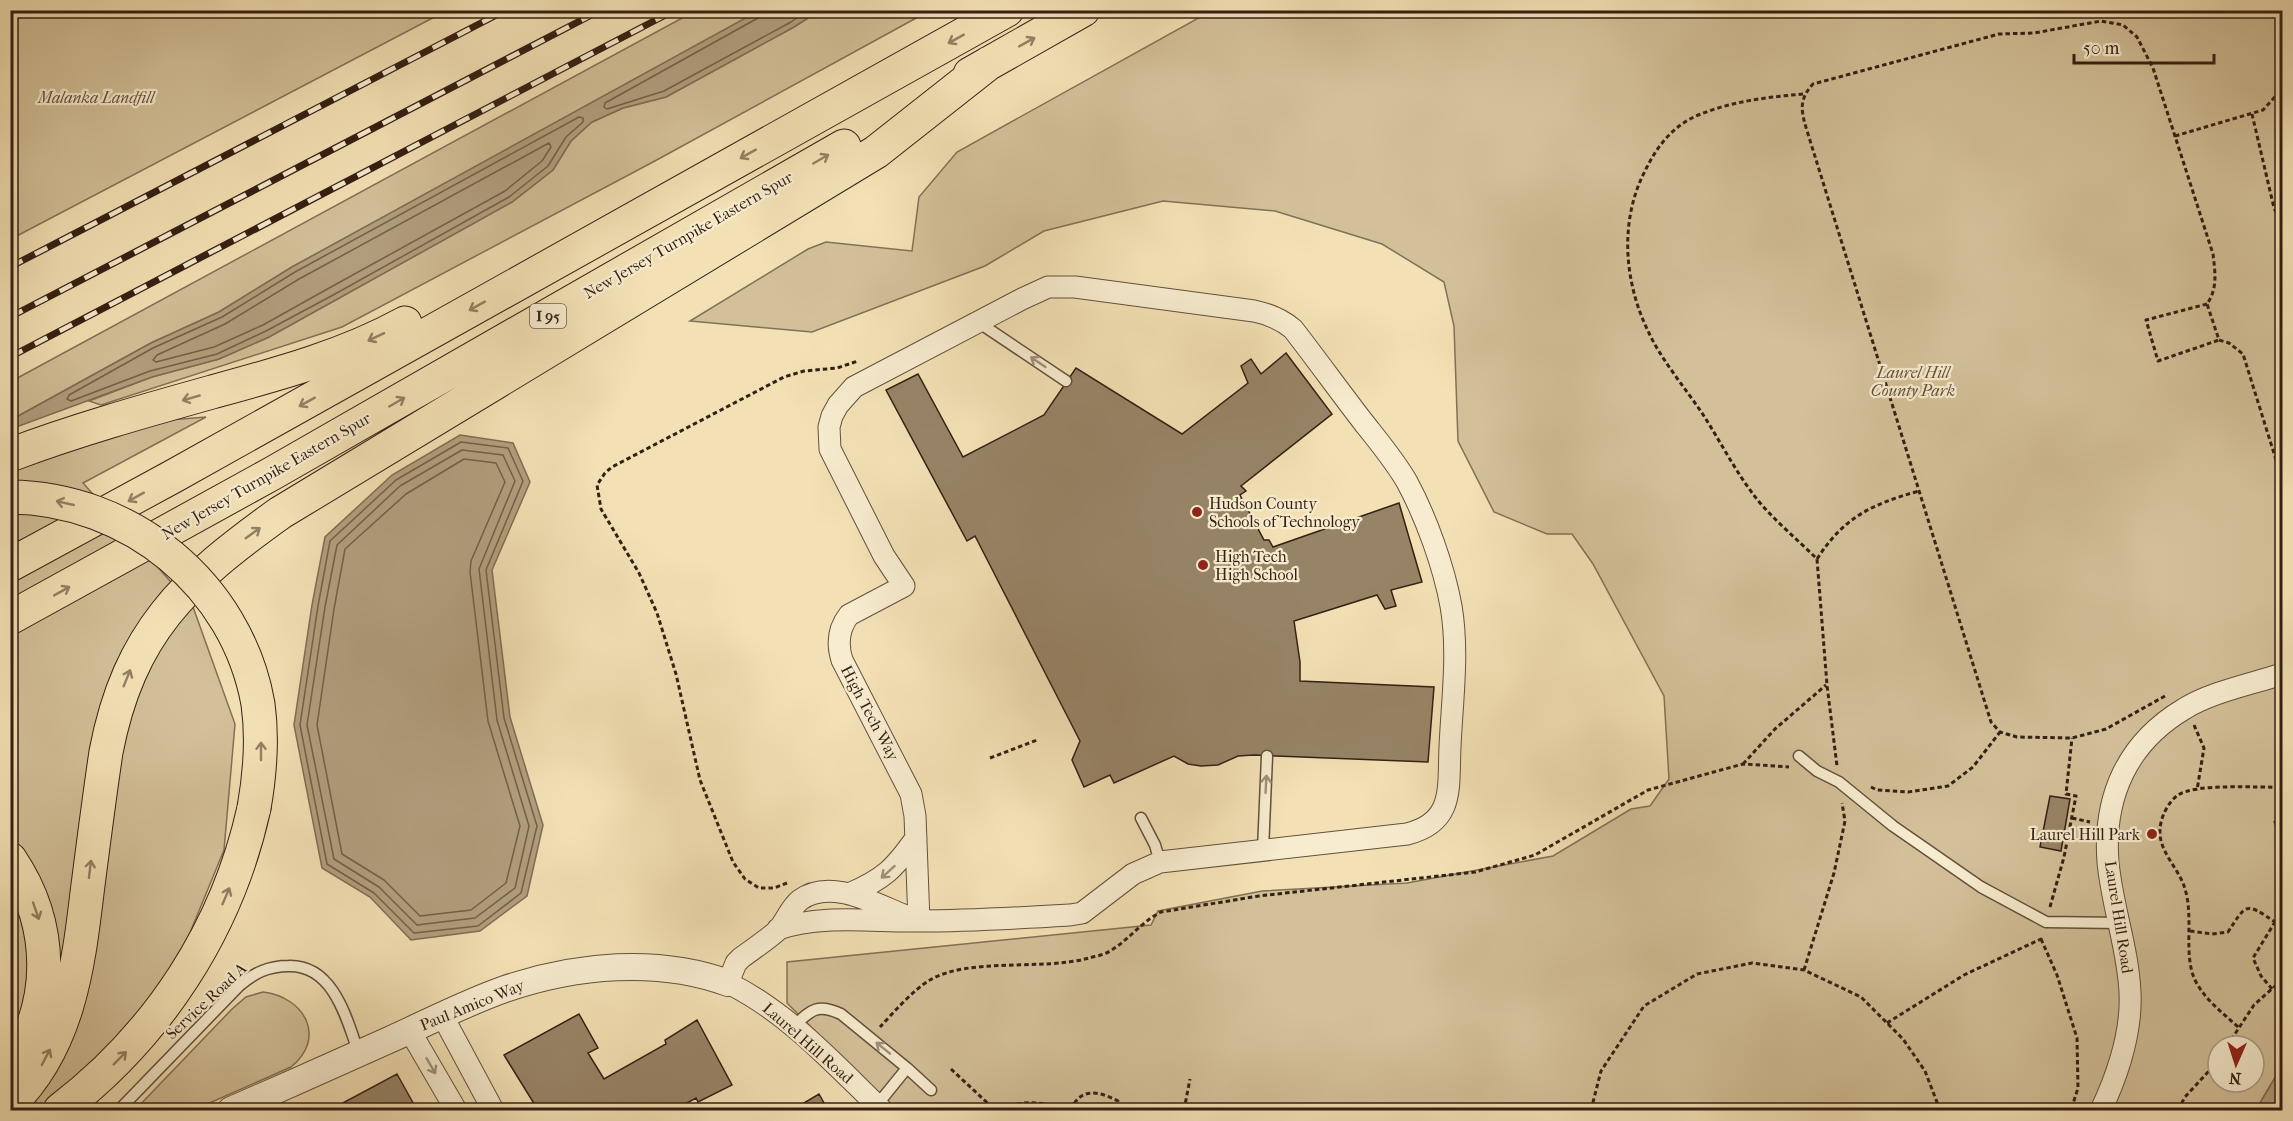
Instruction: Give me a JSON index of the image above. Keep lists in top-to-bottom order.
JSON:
{
  "streets": {
    "highway": ["New Jersey Turnpike Eastern Spur", "I 95"],
    "street": ["High Tech Way", "Laurel Hill Road", "Paul Amico Way"],
    "lane": ["Service Road A"]
  },
  "crossings": [
    ["Laurel Hill Road", "Paul Amico Way"],
    ["Service Road A", "Paul Amico Way"]
  ],
  "parks": ["Malanka Landfill", "Laurel Hill County Park"],
  "places": ["Hudson County Schools of Technology", "High Tech High School", "Laurel Hill Park"],
  "scale_bar": "50 m",
  "north": "bottom"
}
